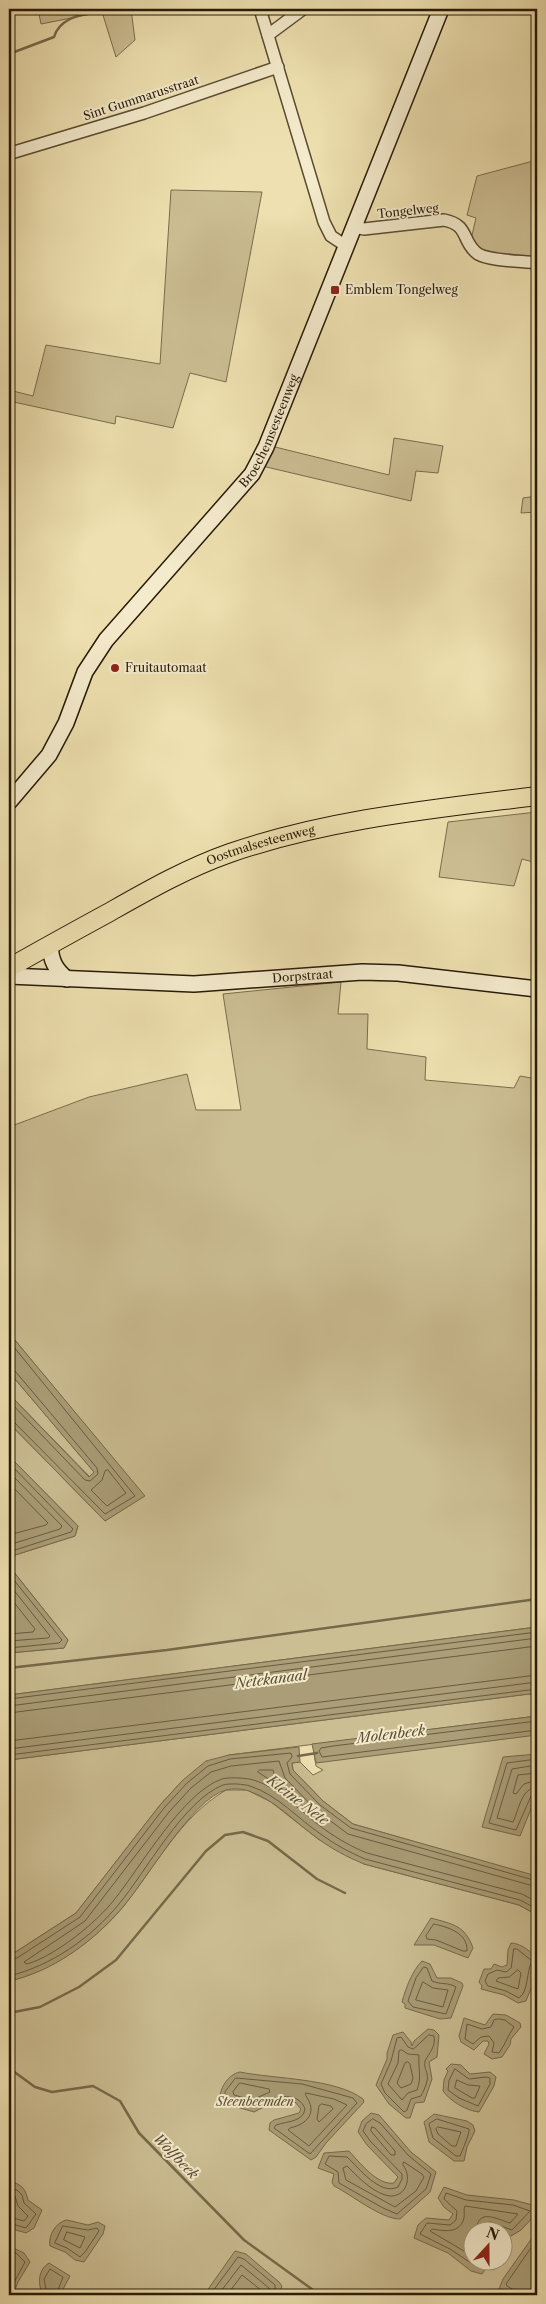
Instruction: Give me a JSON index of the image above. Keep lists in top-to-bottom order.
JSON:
{
  "streets": {
    "main road": ["Oostmalsesteenweg"],
    "street": [
      "Sint Gummarusstraat",
      "Tongelweg",
      "Broechemsesteenweg",
      "Dorpstraat"
    ]
  },
  "crossings": [
    ["Tongelweg", "Broechemsesteenweg"]
  ],
  "water": [
    "Netekanaal",
    "Molenbeek",
    "Kleine Nete",
    "Wolfbeek"
  ],
  "parks": ["Steenbeemden"],
  "places": {
    "transit": ["Emblem Tongelweg"],
    "other": ["Fruitautomaat"]
  },
  "north": "top"
}
